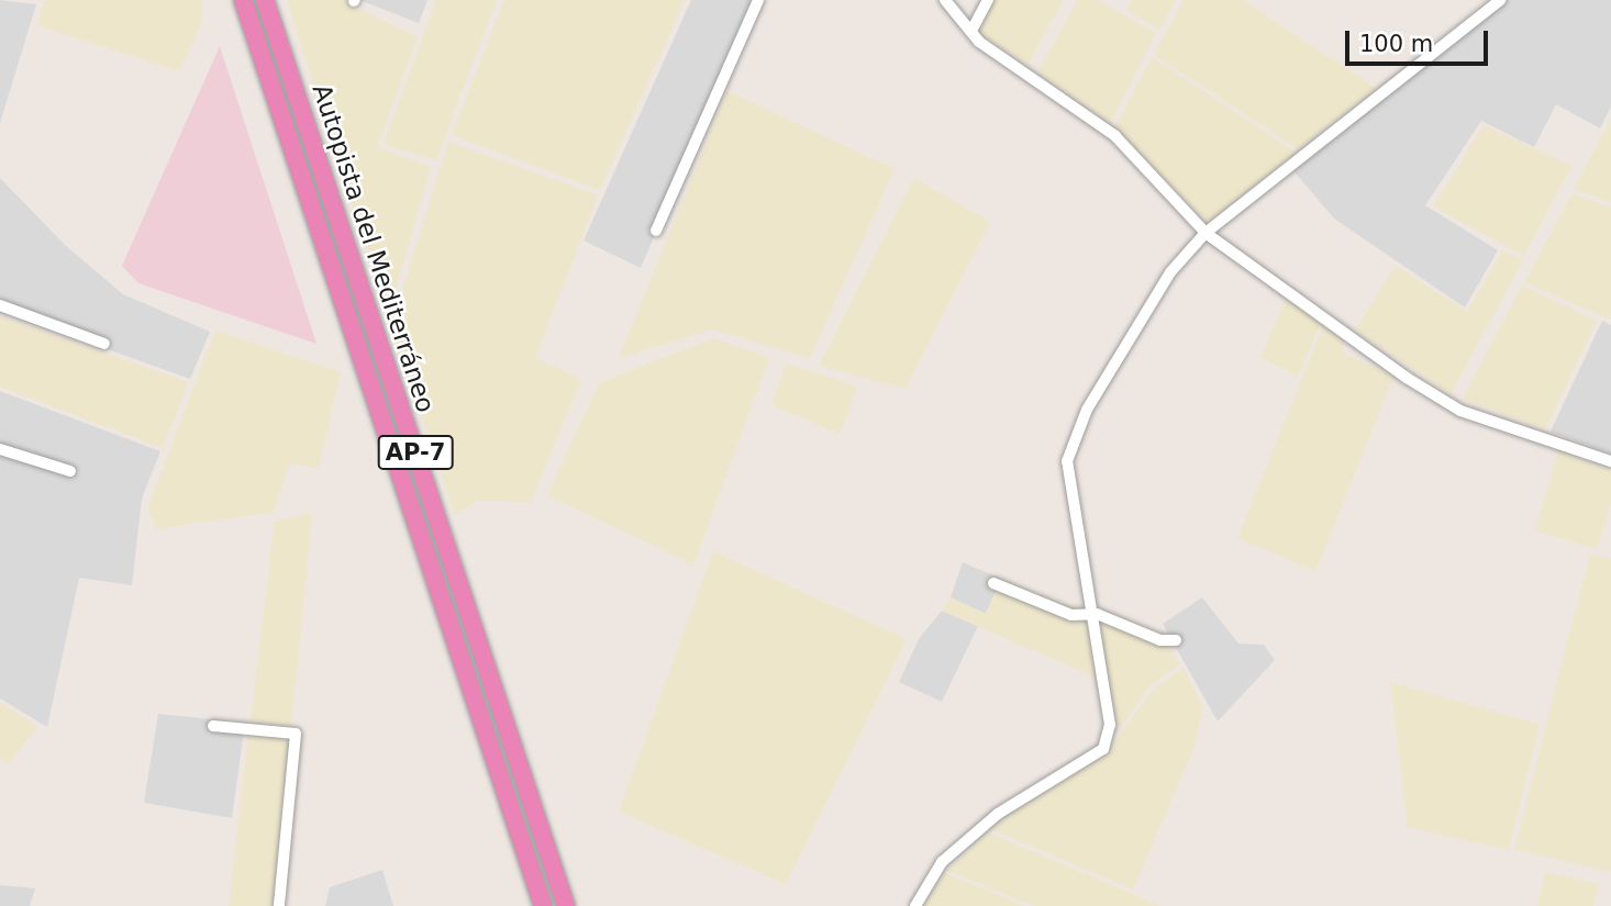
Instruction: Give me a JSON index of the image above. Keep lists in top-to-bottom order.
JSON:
{
  "streets": {
    "highway": ["Autopista del Mediterráneo", "AP-7"]
  },
  "scale_bar": "100 m"
}
